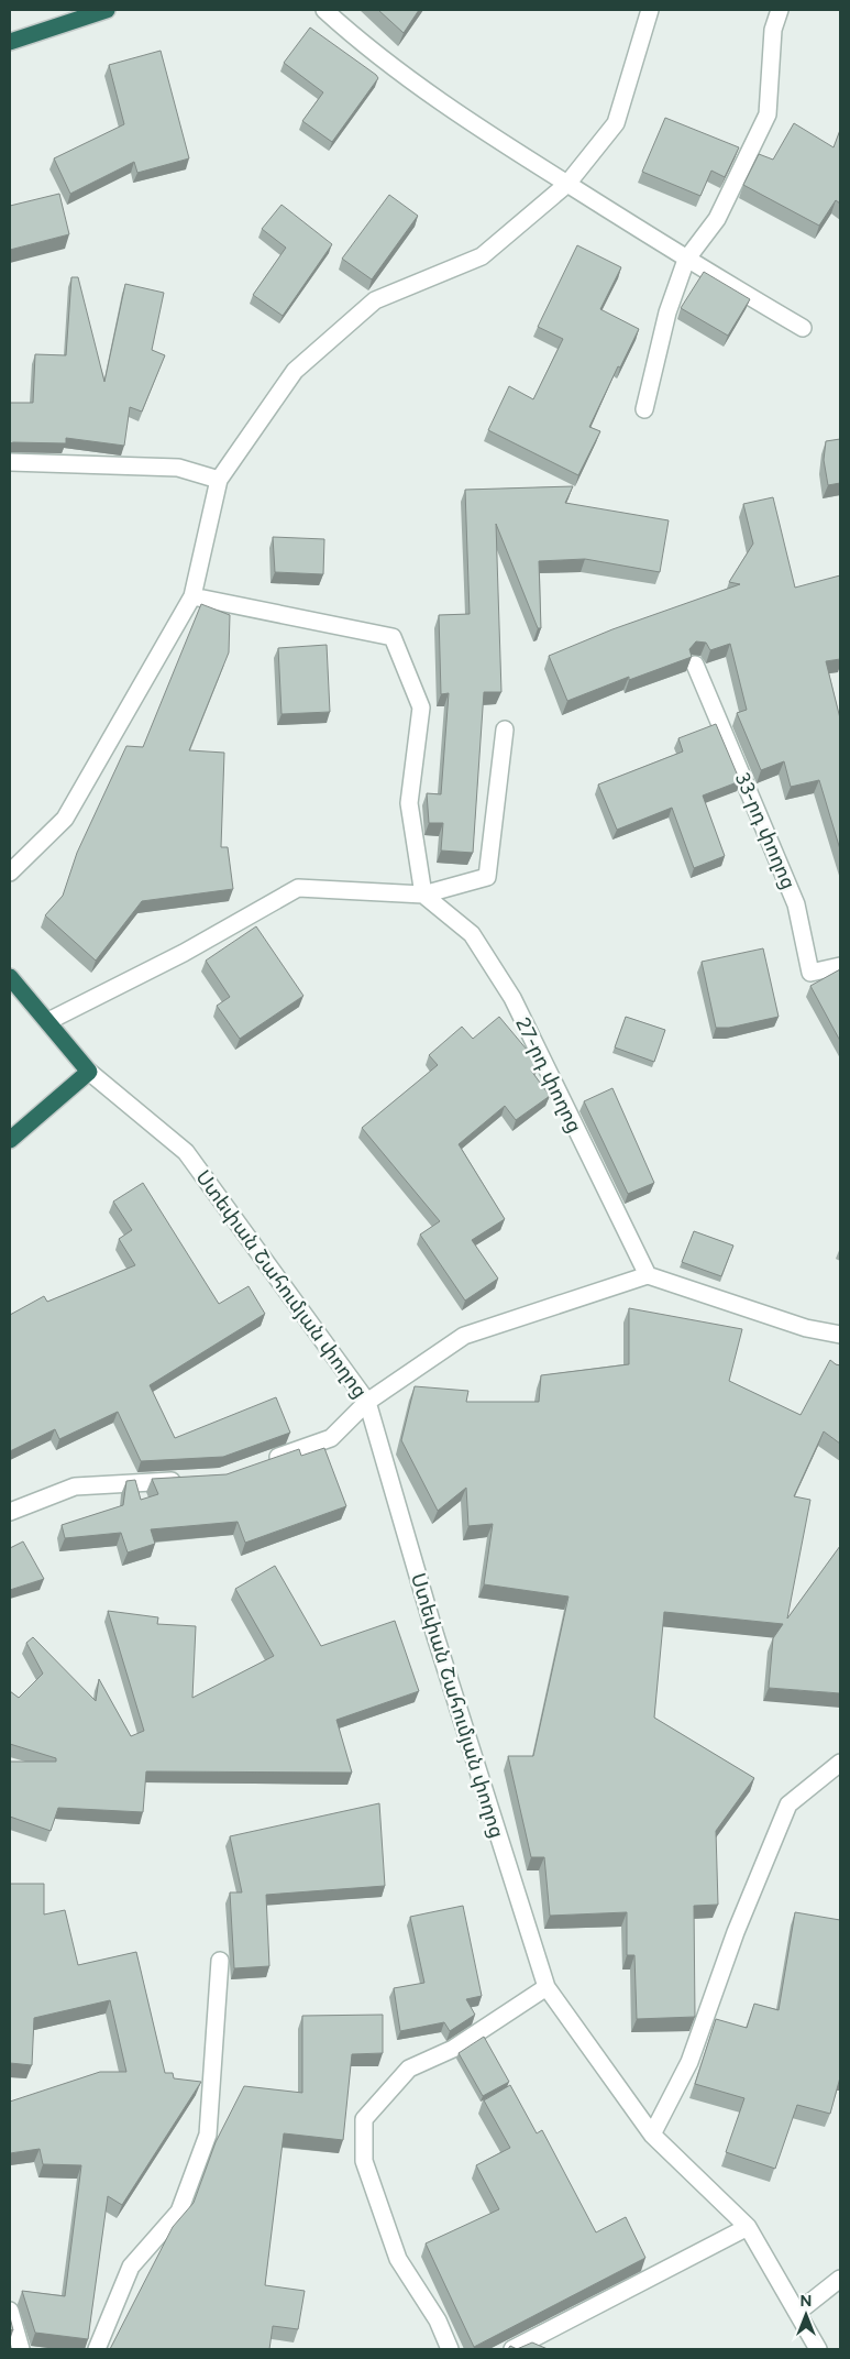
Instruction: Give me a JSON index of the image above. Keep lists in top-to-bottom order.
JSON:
{
  "streets": {
    "street": ["33-րդ փողոց", "27-րդ փողոց", "Ստեփան Շահումյան փողոց"]
  },
  "north": "top"
}
